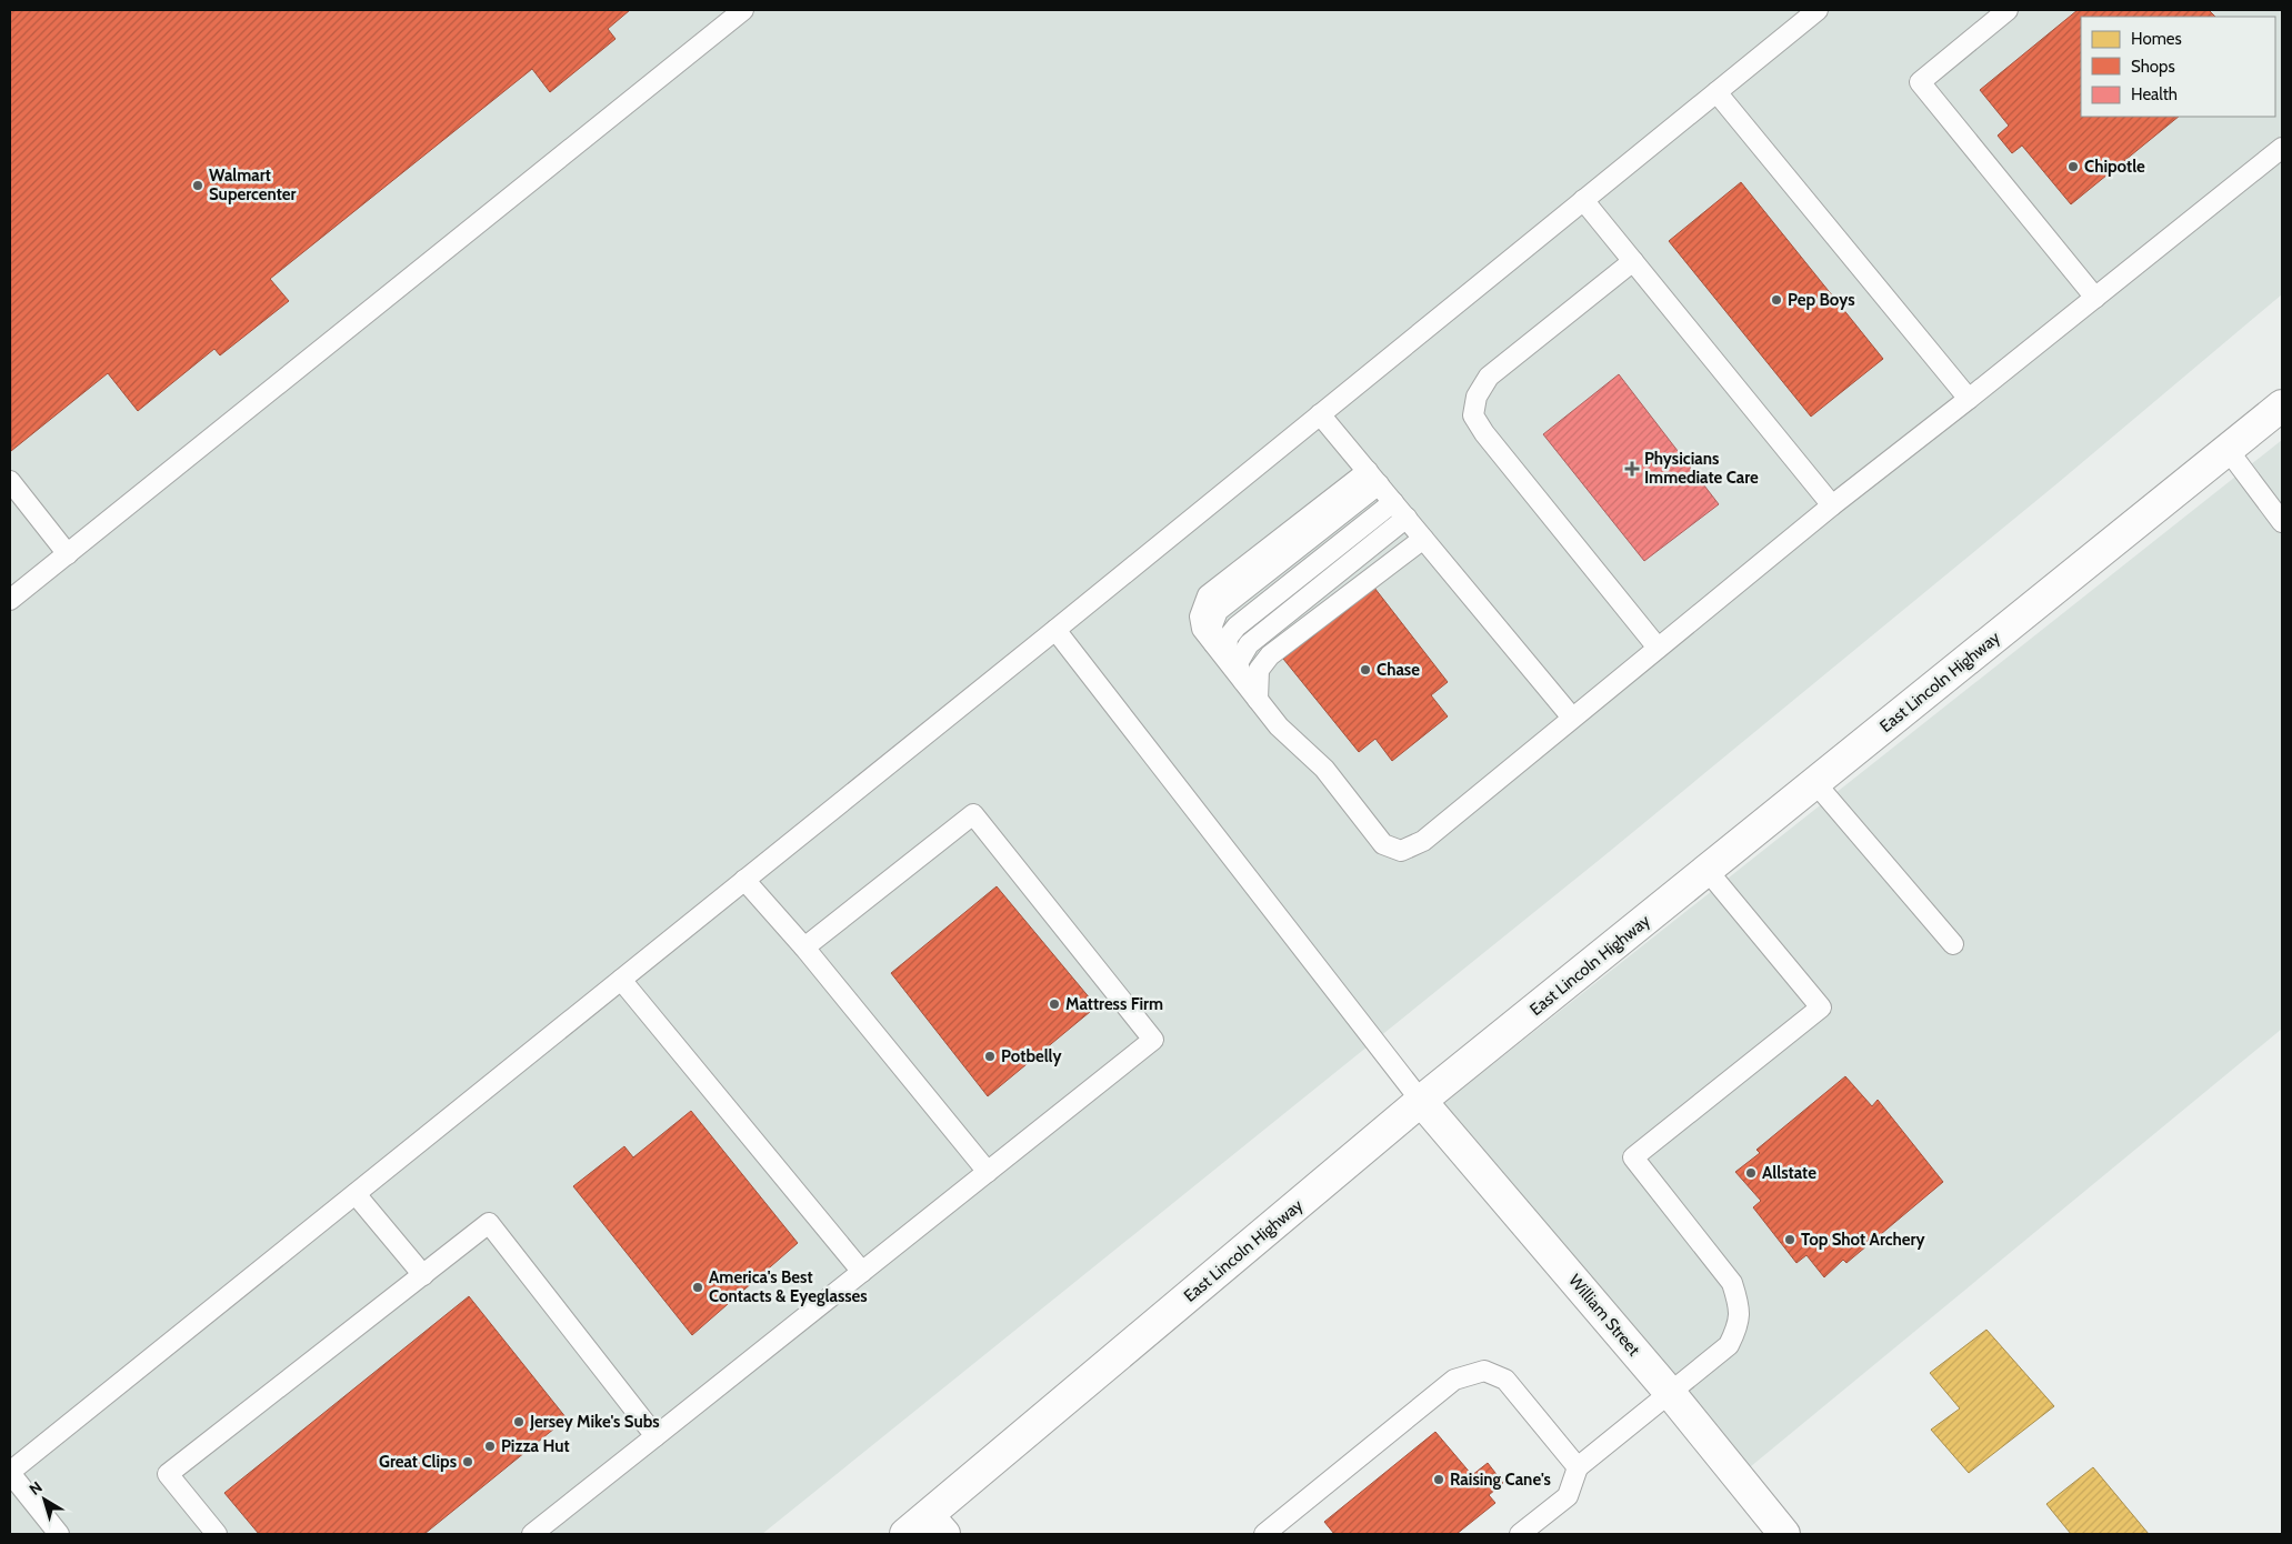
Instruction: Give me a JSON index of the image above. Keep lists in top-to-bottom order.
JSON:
{
  "streets": {
    "main road": ["East Lincoln Highway", "William Street"]
  },
  "crossings": [
    ["East Lincoln Highway", "William Street"]
  ],
  "places": {
    "other": [
      "Chipotle",
      "Walmart Supercenter",
      "Pep Boys",
      "Chase",
      "Mattress Firm",
      "Potbelly",
      "Allstate",
      "Top Shot Archery",
      "America's Best Contacts & Eyeglasses",
      "Jersey Mike's Subs",
      "Pizza Hut",
      "Great Clips",
      "Raising Cane's"
    ],
    "health": ["Physicians Immediate Care"]
  },
  "legend": ["Homes", "Shops", "Health"],
  "north": "top left"
}
